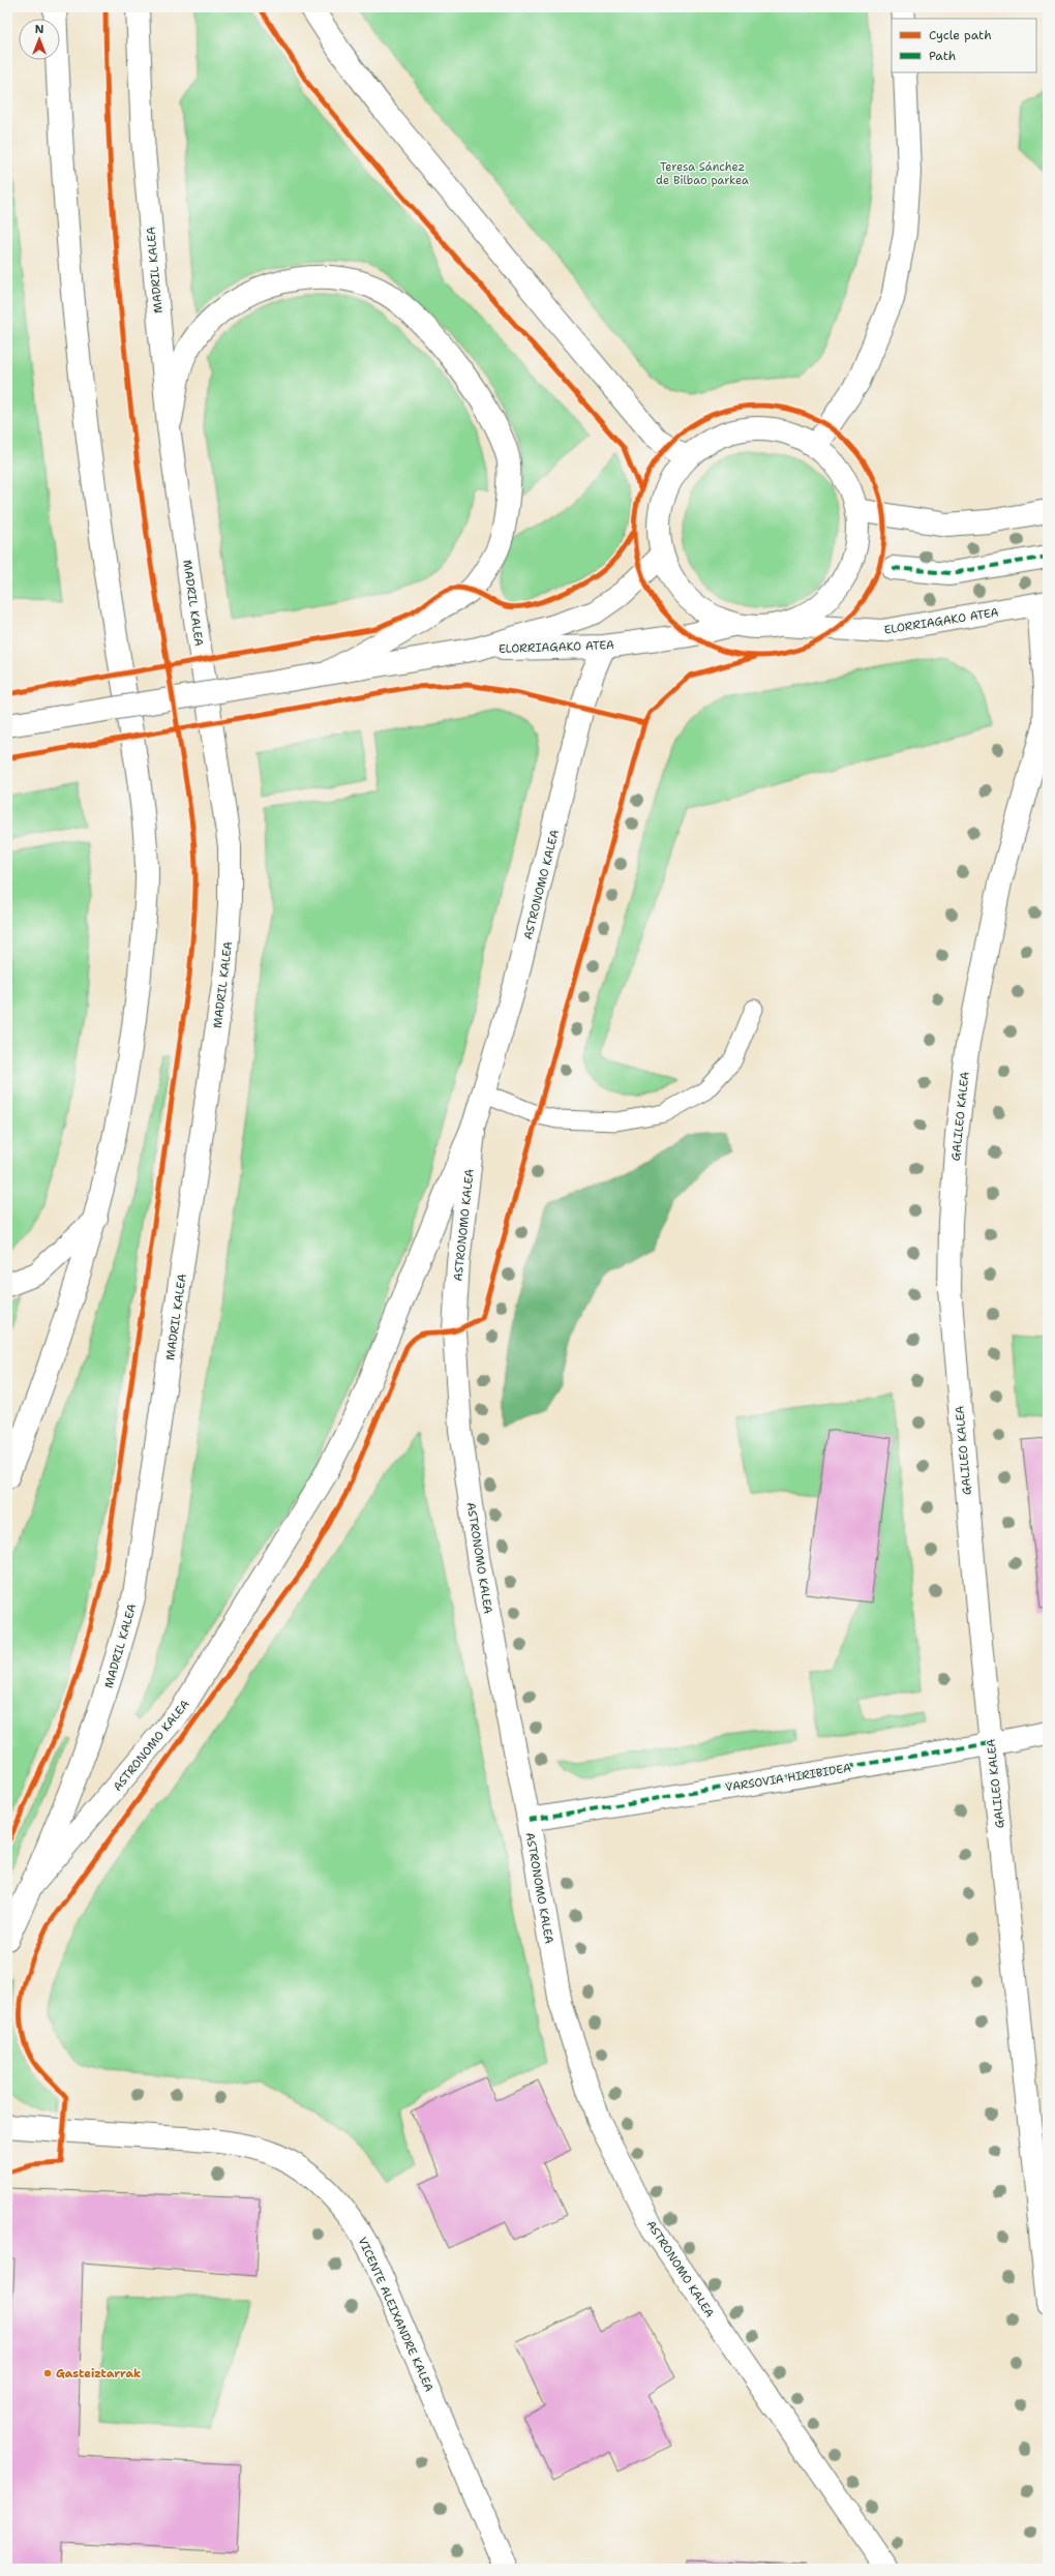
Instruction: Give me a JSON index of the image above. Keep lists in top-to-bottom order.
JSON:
{
  "streets": {
    "main road": [
      "MADRIL KALEA",
      "ELORRIAGAKO ATEA",
      "ASTRONOMO KALEA",
      "GALILEO KALEA",
      "VARSOVIA HIRIBIDEA",
      "VICENTE ALEIXANDRE KALEA"
    ]
  },
  "crossings": [
    ["MADRIL KALEA", "ASTRONOMO KALEA"],
    ["ELORRIAGAKO ATEA", "ASTRONOMO KALEA"],
    ["ELORRIAGAKO ATEA", "GALILEO KALEA"],
    ["ASTRONOMO KALEA", "VARSOVIA HIRIBIDEA"],
    ["GALILEO KALEA", "VARSOVIA HIRIBIDEA"]
  ],
  "parks": ["Teresa Sánchez de Bilbao parkea"],
  "places": ["Gasteiztarrak"],
  "legend": ["Cycle path", "Path"],
  "north": "top"
}
